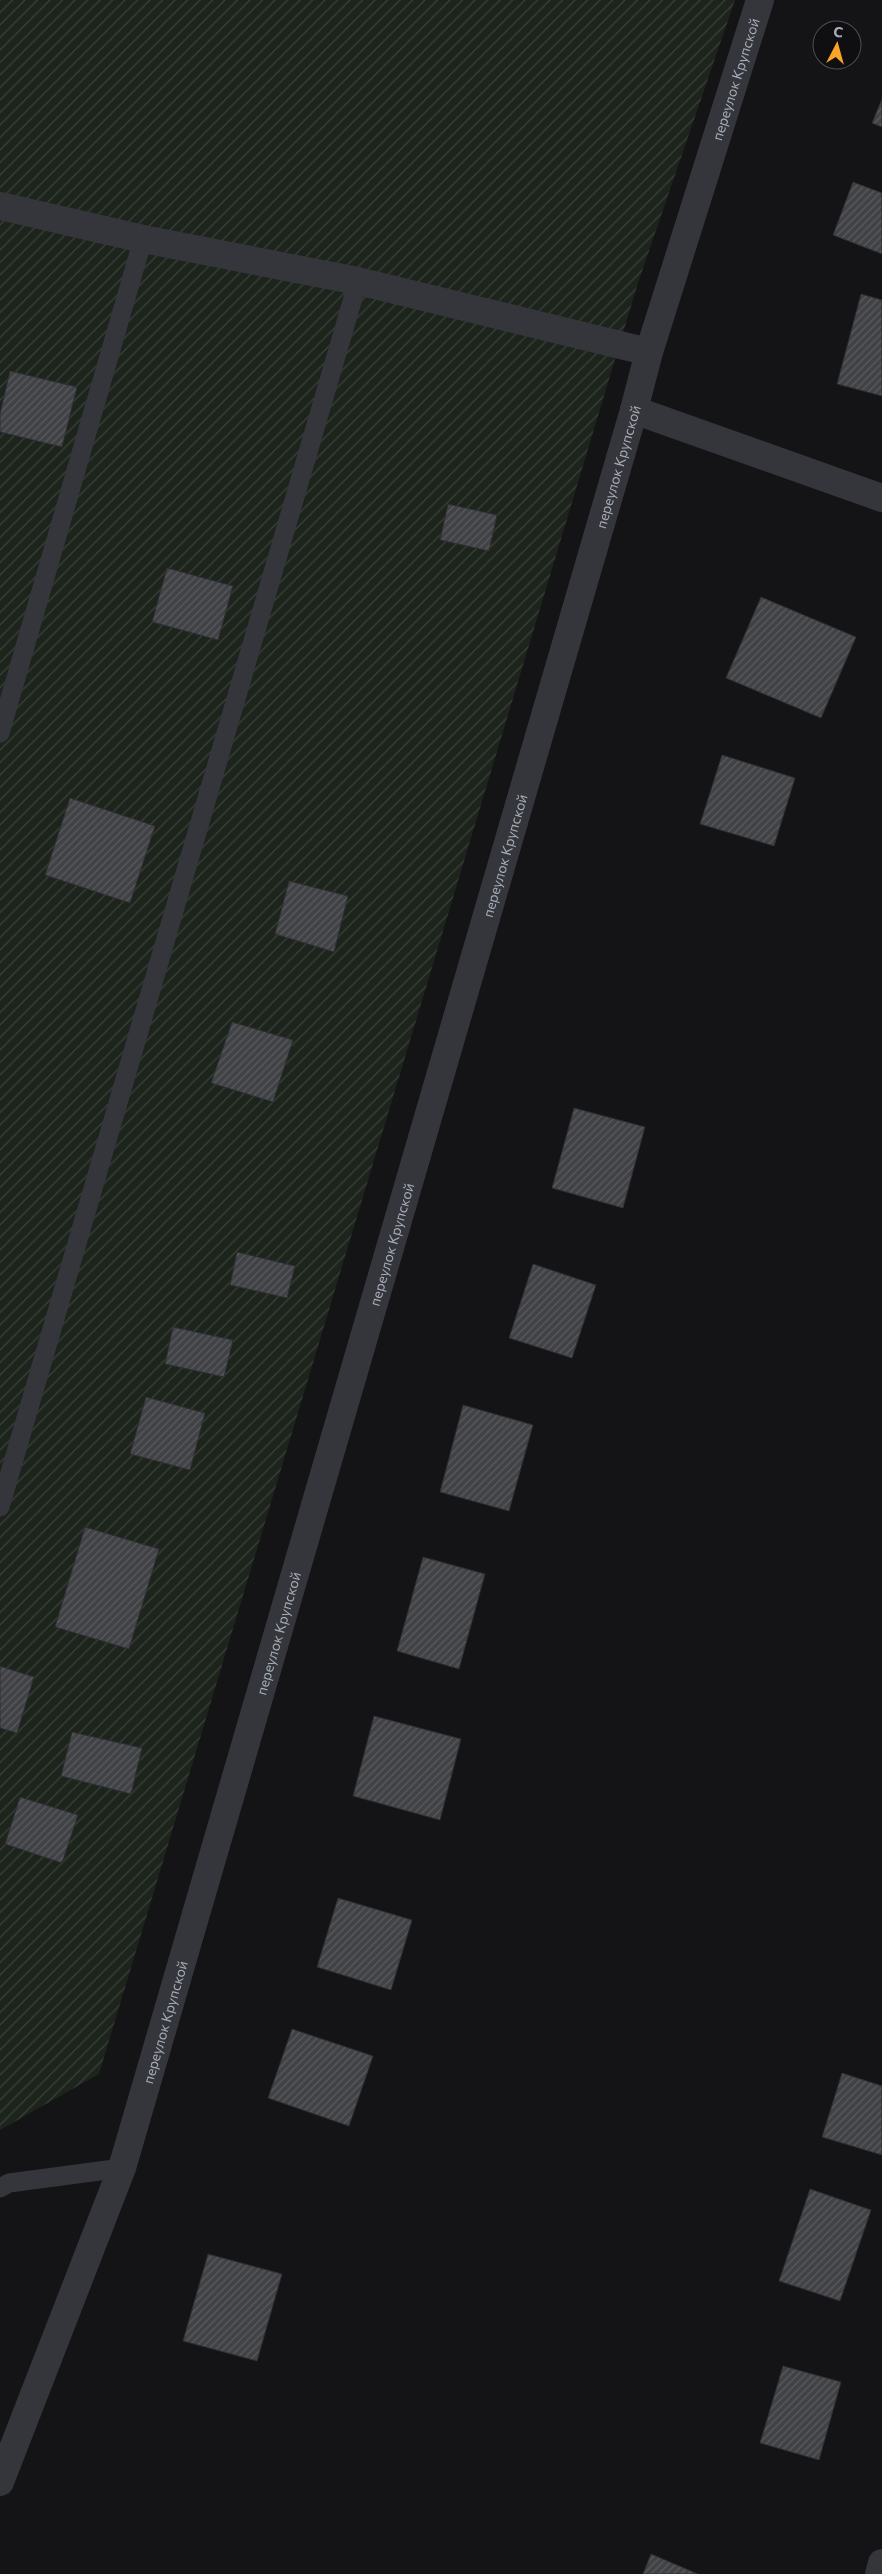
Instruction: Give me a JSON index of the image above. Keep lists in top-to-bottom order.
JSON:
{
  "streets": {
    "street": ["переулок Крупской"]
  },
  "north": "top"
}
